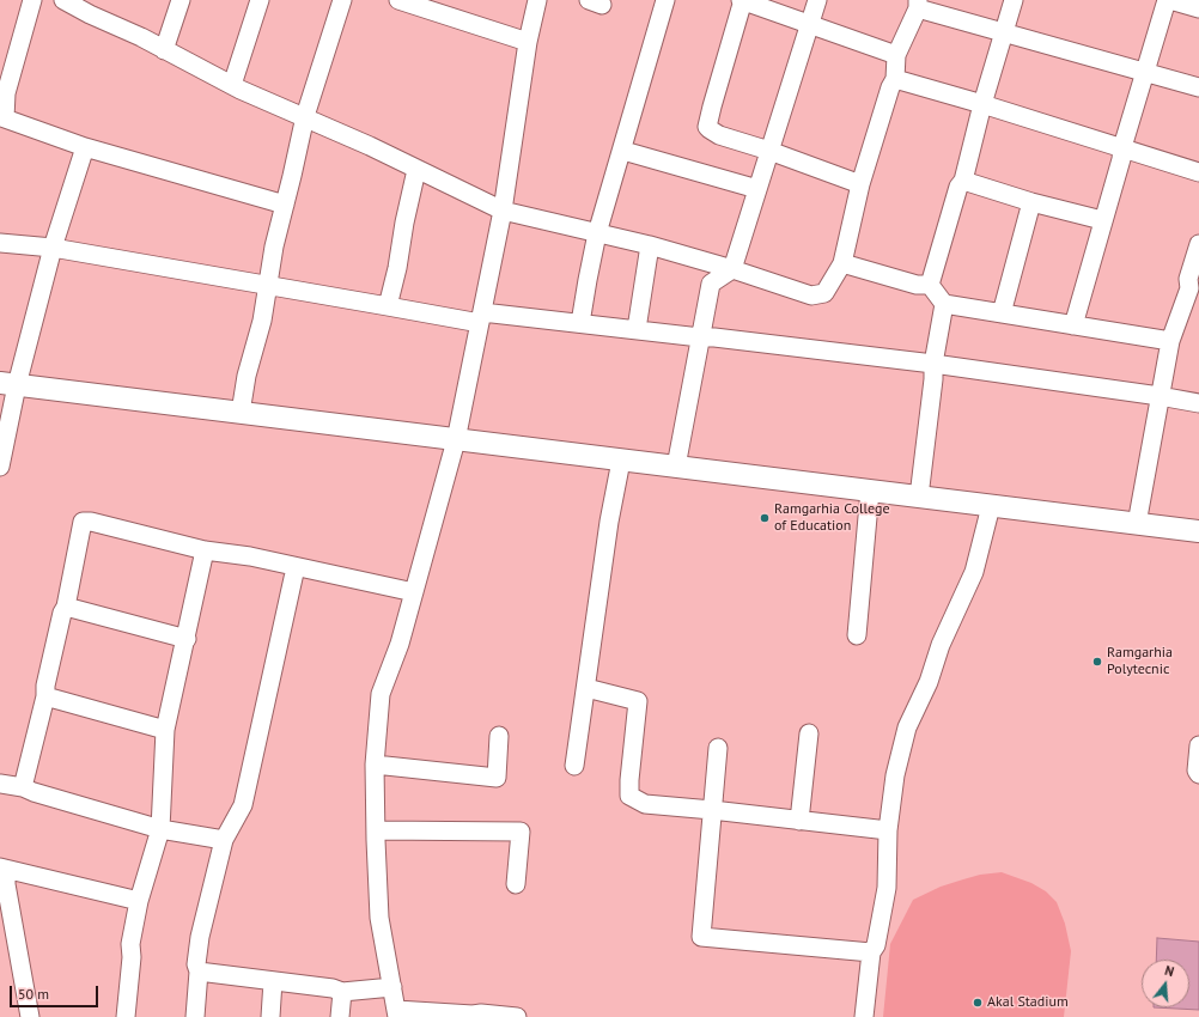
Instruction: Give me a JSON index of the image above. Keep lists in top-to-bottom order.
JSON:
{
  "places": ["Ramgarhia College of Education", "Ramgarhia Polytecnic", "Akal Stadium"],
  "scale_bar": "50 m",
  "north": "top"
}
